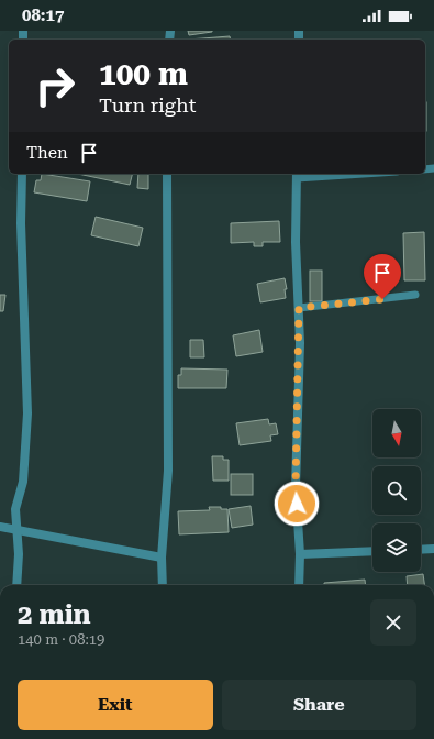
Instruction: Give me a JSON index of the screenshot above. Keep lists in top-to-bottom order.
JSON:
{
  "north": "bottom",
  "page": {
    "status": "08:17",
    "turn": ["100 m", "Turn right"],
    "then": "Then",
    "heading": ["2 min", "140 m · 08:19"],
    "buttons": ["Exit", "Share"]
  }
}
